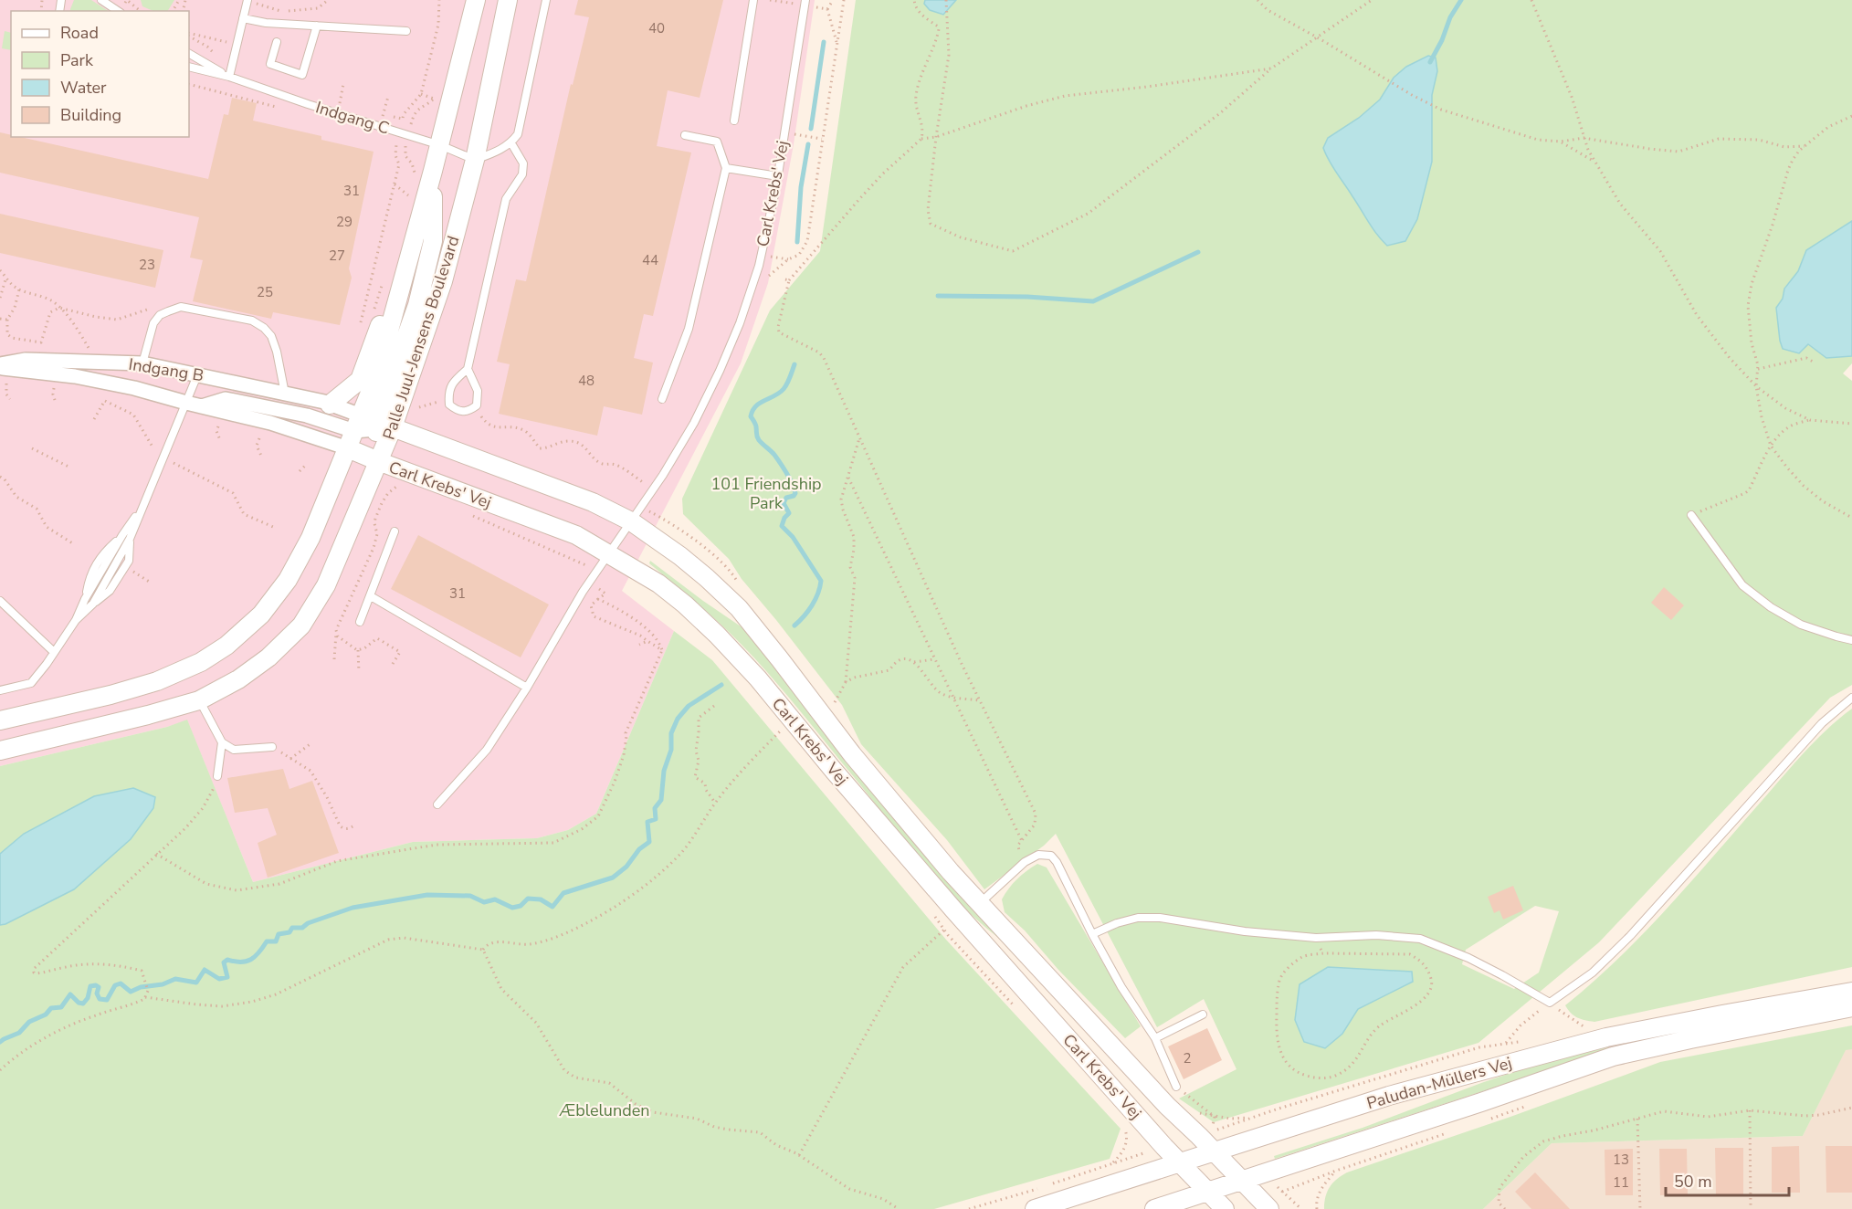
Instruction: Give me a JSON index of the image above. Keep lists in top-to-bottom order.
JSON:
{
  "streets": {
    "street": [
      "Carl Krebs' Vej",
      "Palle Juul-Jensens Boulevard",
      "Indgang B",
      "Paludan-Müllers Vej"
    ],
    "lane": ["Indgang C"]
  },
  "crossings": [
    ["Indgang C", "Palle Juul-Jensens Boulevard"],
    ["Carl Krebs' Vej", "Palle Juul-Jensens Boulevard"],
    ["Carl Krebs' Vej", "Indgang B"],
    ["Carl Krebs' Vej", "Paludan-Müllers Vej"],
    ["Palle Juul-Jensens Boulevard", "Indgang B"]
  ],
  "parks": ["101 Friendship Park", "Æblelunden"],
  "house_numbers": [
    "40",
    "31",
    "29",
    "27",
    "44",
    "23",
    "25",
    "48",
    "31",
    "2",
    "13",
    "11"
  ],
  "legend": [
    "Road",
    "Park",
    "Water",
    "Building"
  ],
  "scale_bar": "50 m"
}
